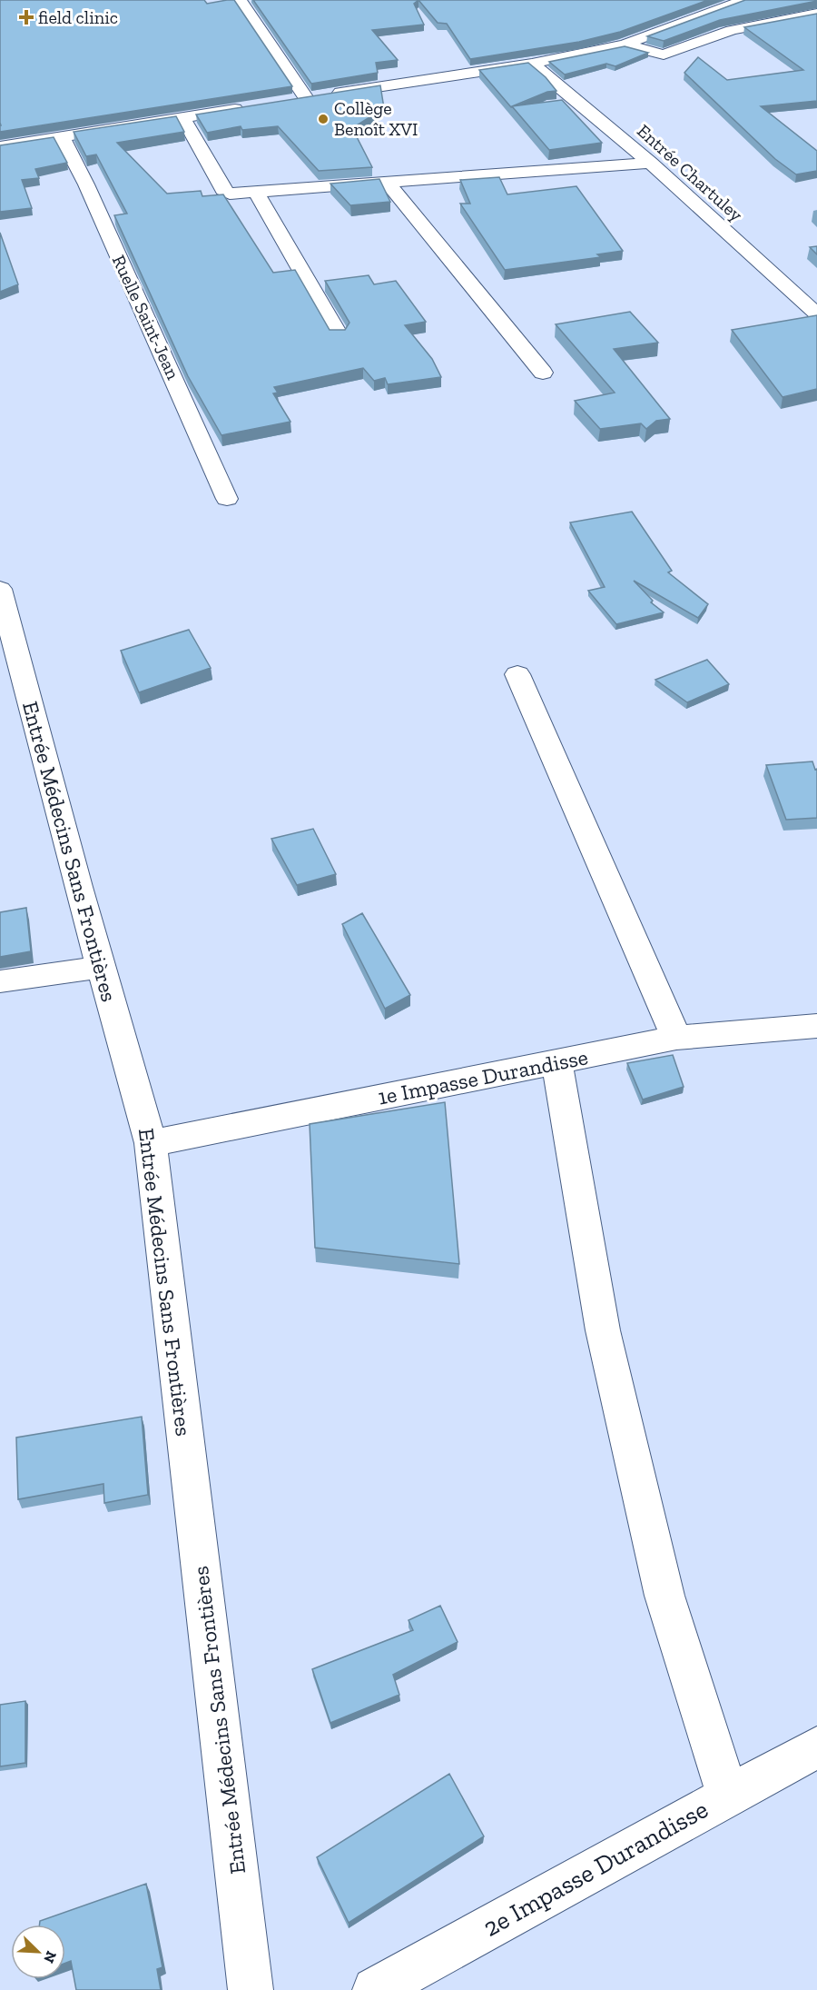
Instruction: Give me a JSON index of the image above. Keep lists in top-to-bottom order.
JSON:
{
  "streets": {
    "street": [
      "Entrée Chartuley",
      "Ruelle Saint-Jean",
      "Entrée Médecins Sans Frontières",
      "1e Impasse Durandisse",
      "2e Impasse Durandisse"
    ]
  },
  "crossings": [
    ["Entrée Médecins Sans Frontières", "1e Impasse Durandisse"]
  ],
  "places": {
    "health": ["field clinic"],
    "other": ["Collège Benoît XVI"]
  },
  "north": "bottom right"
}
